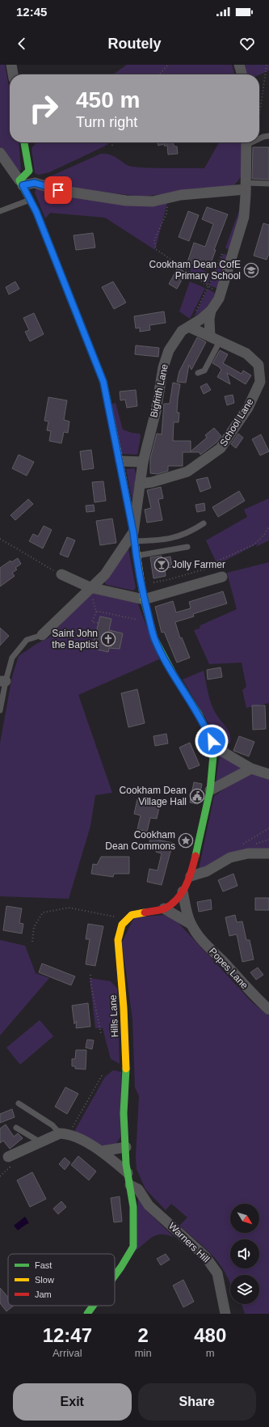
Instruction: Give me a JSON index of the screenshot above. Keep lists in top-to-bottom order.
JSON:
{
  "streets": {
    "street": [
      "Bigfrith Lane",
      "School Lane",
      "Popes Lane",
      "Hills Lane",
      "Warners Hill"
    ]
  },
  "crossings": [
    ["Bigfrith Lane", "School Lane"],
    ["Hills Lane", "Warners Hill"]
  ],
  "places": {
    "school or university": ["Cookham Dean CofE Primary School"],
    "bar": ["Jolly Farmer"],
    "church": ["Saint John the Baptist"],
    "public building": ["Cookham Dean Village Hall"],
    "place": ["Cookham Dean Commons"]
  },
  "legend": ["Fast", "Slow", "Jam"],
  "north": "bottom right",
  "page": {
    "status": "12:45",
    "header": "Routely",
    "turn": ["450 m", "Turn right"],
    "eta": [
      "12:47",
      "Arrival",
      "2",
      "min",
      "480",
      "m"
    ],
    "buttons": ["Exit", "Share"]
  }
}
